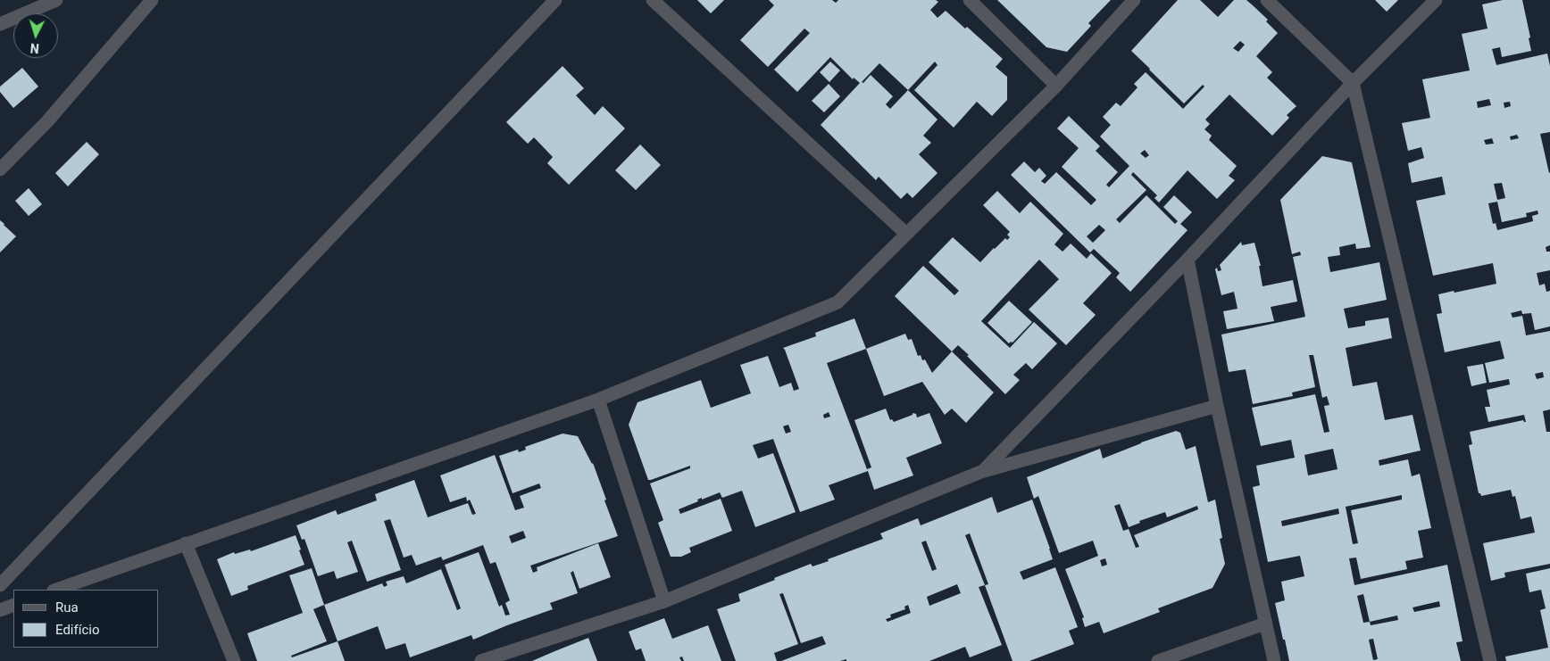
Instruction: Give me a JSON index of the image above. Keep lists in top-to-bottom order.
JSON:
{
  "legend": ["Rua", "Edifício"],
  "north": "bottom"
}
